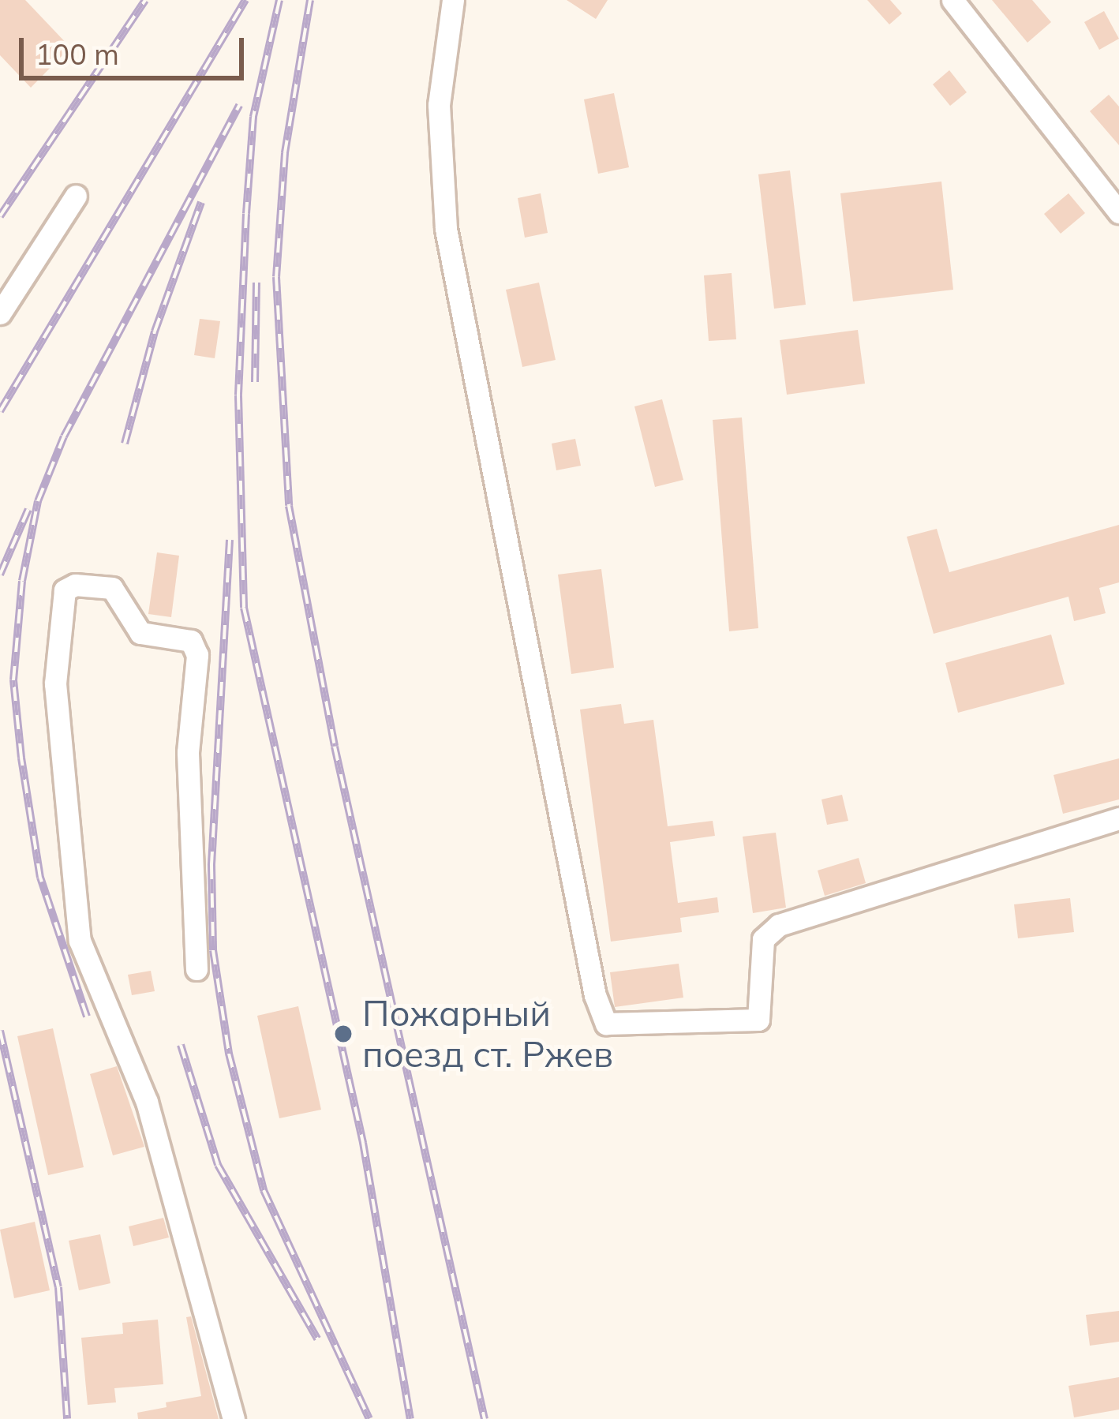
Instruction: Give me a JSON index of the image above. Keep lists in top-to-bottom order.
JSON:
{
  "places": ["Пожарный поезд ст. Ржев"],
  "scale_bar": "100 m"
}
